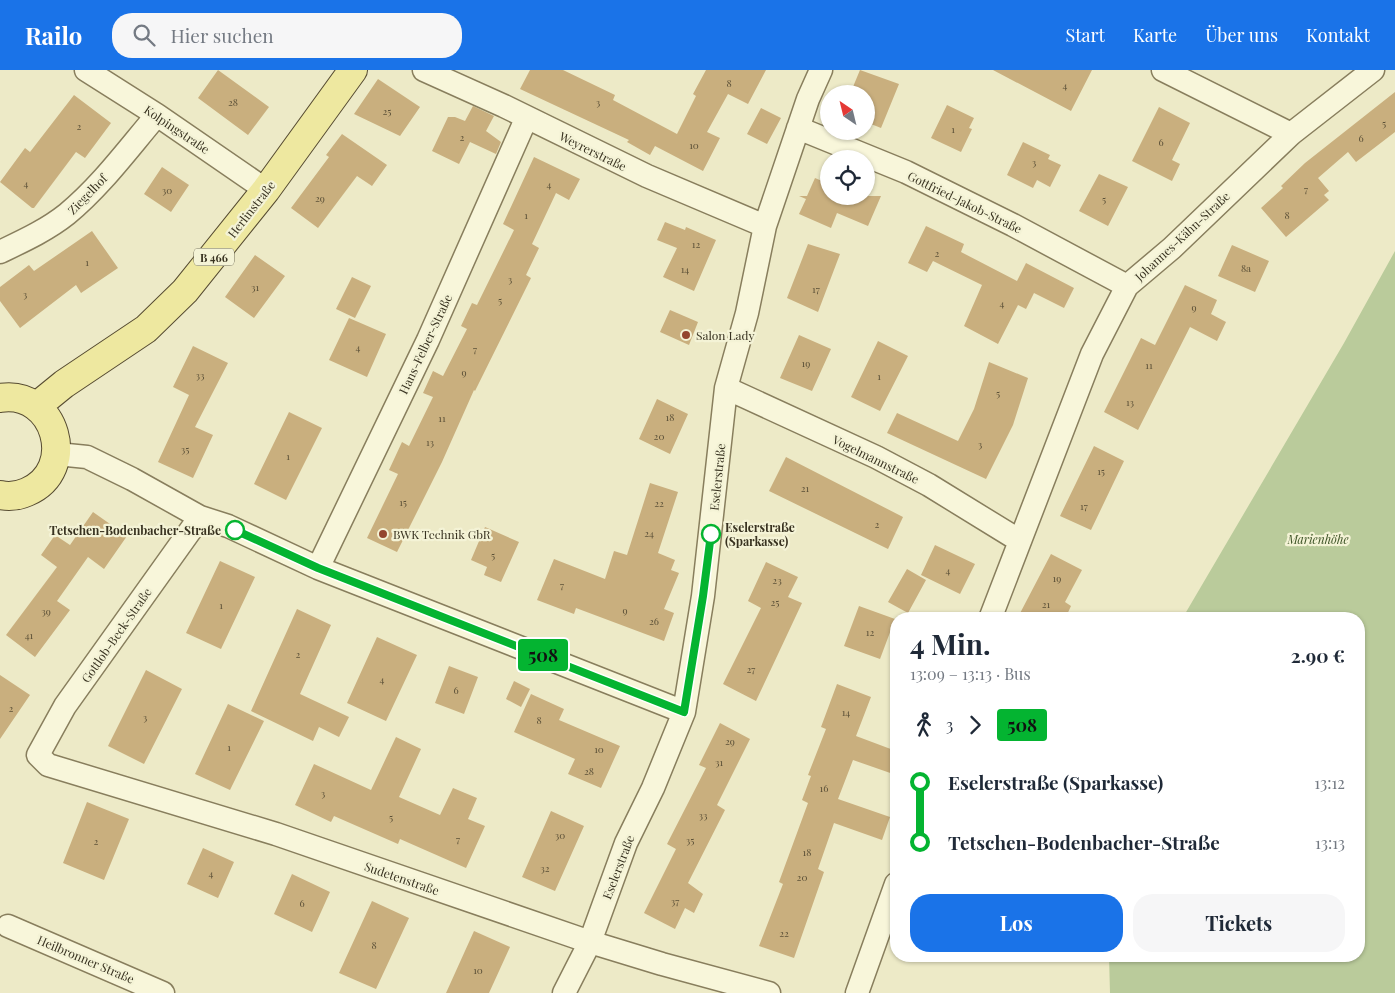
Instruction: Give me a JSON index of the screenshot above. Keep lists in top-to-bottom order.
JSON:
{
  "streets": {
    "main road": ["Herlinstraße", "B 466"],
    "street": [
      "Kolpingstraße",
      "Weyrerstraße",
      "Ziegelhof",
      "Gottfried-Jakob-Straße",
      "Johannes-Kähn-Straße",
      "Hans-Felber-Straße",
      "Vogelmannstraße",
      "Eselerstraße",
      "Gottlob-Beck-Straße",
      "Sudetenstraße",
      "Heilbronner Straße"
    ]
  },
  "crossings": [
    ["Kolpingstraße", "Ziegelhof"],
    ["Kolpingstraße", "Herlinstraße"],
    ["Weyrerstraße", "Hans-Felber-Straße"],
    ["Weyrerstraße", "Eselerstraße"],
    ["Gottfried-Jakob-Straße", "Johannes-Kähn-Straße"],
    ["Gottfried-Jakob-Straße", "Eselerstraße"],
    ["Johannes-Kähn-Straße", "Vogelmannstraße"],
    ["Vogelmannstraße", "Eselerstraße"],
    ["Eselerstraße", "Sudetenstraße"],
    ["Gottlob-Beck-Straße", "Sudetenstraße"]
  ],
  "parks": ["Marienhöhe"],
  "places": [
    "Salon Lady",
    "Tetschen-Bodenbacher-Straße",
    "BWK Technik GbR",
    "Eselerstraße (Sparkasse)"
  ],
  "lines": ["bus line 508"],
  "house_numbers": [
    "8",
    "4",
    "28",
    "3",
    "25",
    "5",
    "2",
    "1",
    "2",
    "6",
    "6",
    "10",
    "3",
    "4",
    "4",
    "7",
    "30",
    "29",
    "5",
    "1",
    "8",
    "12",
    "2",
    "1",
    "8a",
    "14",
    "3",
    "31",
    "17",
    "3",
    "5",
    "4",
    "9",
    "4",
    "7",
    "19",
    "11",
    "9",
    "33",
    "1",
    "5",
    "13",
    "18",
    "11",
    "20",
    "13",
    "3",
    "35",
    "1",
    "15",
    "21",
    "15",
    "22",
    "17",
    "2",
    "24",
    "5",
    "4",
    "19",
    "23",
    "7",
    "25",
    "21",
    "1",
    "9",
    "39",
    "26",
    "12",
    "41",
    "2",
    "27",
    "4",
    "6",
    "2",
    "14",
    "3",
    "8",
    "29",
    "1",
    "10",
    "31",
    "28",
    "16",
    "3",
    "33",
    "5",
    "30",
    "7",
    "35",
    "2",
    "18",
    "32",
    "4",
    "20",
    "37",
    "6",
    "22",
    "8",
    "10"
  ],
  "north": "top left",
  "page": {
    "header": "Railo",
    "search": "Hier suchen",
    "nav": [
      "Start",
      "Karte",
      "Über uns",
      "Kontakt"
    ],
    "on_map": "508",
    "heading": ["4 Min.", "13:09 – 13:13 · Bus", "2.90 €"],
    "legs": ["3", "508"],
    "list": [
      {
        "name": "Eselerstraße (Sparkasse)",
        "value": "13:12"
      },
      {
        "name": "Tetschen-Bodenbacher-Straße",
        "value": "13:13"
      }
    ],
    "buttons": ["Los", "Tickets"]
  }
}
